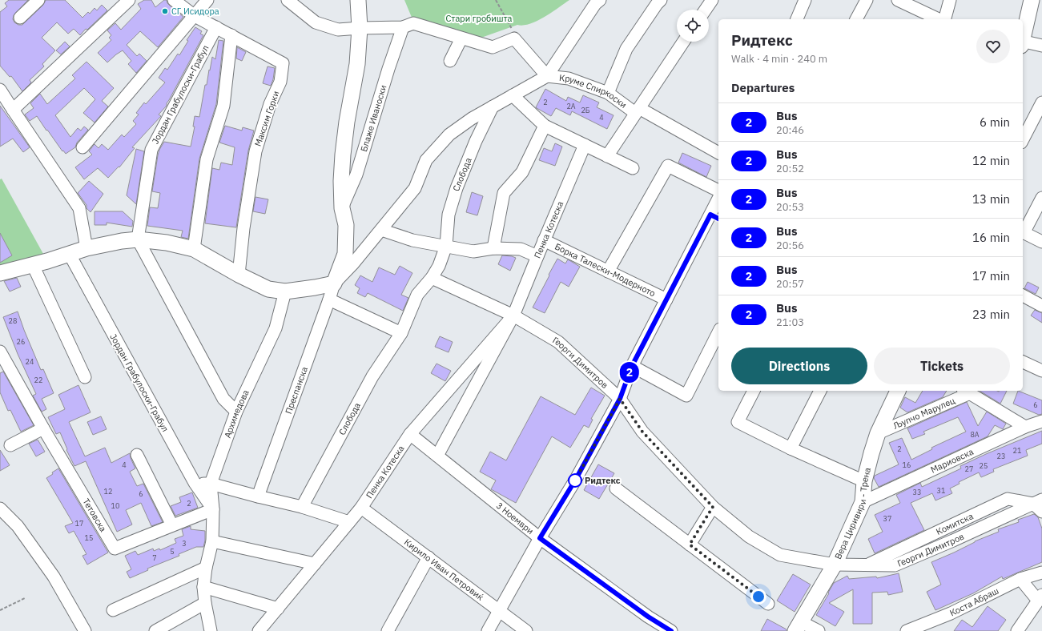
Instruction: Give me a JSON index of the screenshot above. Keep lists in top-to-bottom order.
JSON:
{
  "streets": {
    "street": [
      "Круме Спиркоски",
      "Јордан Грабулоски-Грабул",
      "Максим Горки",
      "Блаже Иваноски",
      "Слобода",
      "Пенка Котеска",
      "Борка Талески-Модерното",
      "Георги Димитров",
      "Преспанска",
      "Љупчо Марулец",
      "Архимедова",
      "Мариовска",
      "Вера Циривири - Трена",
      "Тетовска",
      "3 Ноември",
      "Кирило Иван Петровиќ",
      "Коста Абраш"
    ]
  },
  "crossings": [
    ["Јордан Грабулоски-Грабул", "Максим Горки"],
    ["Јордан Грабулоски-Грабул", "Архимедова"],
    ["Јордан Грабулоски-Грабул", "Тетовска"],
    ["Пенка Котеска", "Борка Талески-Модерното"],
    ["Пенка Котеска", "Георги Димитров"],
    ["Пенка Котеска", "3 Ноември"],
    ["Пенка Котеска", "Кирило Иван Петровиќ"],
    ["Георги Димитров", "Вера Циривири - Трена"],
    ["Љупчо Марулец", "Мариовска"],
    ["Љупчо Марулец", "Вера Циривири - Трена"],
    ["Архимедова", "Тетовска"],
    ["Мариовска", "Вера Циривири - Трена"]
  ],
  "parks": ["Стари гробишта"],
  "places": ["СГ Исидора", "Ридтекс"],
  "lines": ["bus line 2"],
  "house_numbers": [
    "2",
    "2А",
    "2Б",
    "4",
    "28",
    "26",
    "24",
    "22",
    "6",
    "8А",
    "2",
    "21",
    "23",
    "4",
    "16",
    "25",
    "27",
    "31",
    "12",
    "33",
    "6",
    "2",
    "10",
    "37",
    "17",
    "15",
    "3",
    "5",
    "7"
  ],
  "page": {
    "on_map": "2",
    "heading": [
      ["Ридтекс", "Walk · 4 min · 240 m"],
      "Departures"
    ],
    "list": [
      {
        "mark": "2",
        "name": "Bus",
        "note": "20:46",
        "value": "6 min"
      },
      {
        "mark": "2",
        "name": "Bus",
        "note": "20:52",
        "value": "12 min"
      },
      {
        "mark": "2",
        "name": "Bus",
        "note": "20:53",
        "value": "13 min"
      },
      {
        "mark": "2",
        "name": "Bus",
        "note": "20:56",
        "value": "16 min"
      },
      {
        "mark": "2",
        "name": "Bus",
        "note": "20:57",
        "value": "17 min"
      },
      {
        "mark": "2",
        "name": "Bus",
        "note": "21:03",
        "value": "23 min"
      }
    ],
    "buttons": ["Directions", "Tickets"]
  }
}
